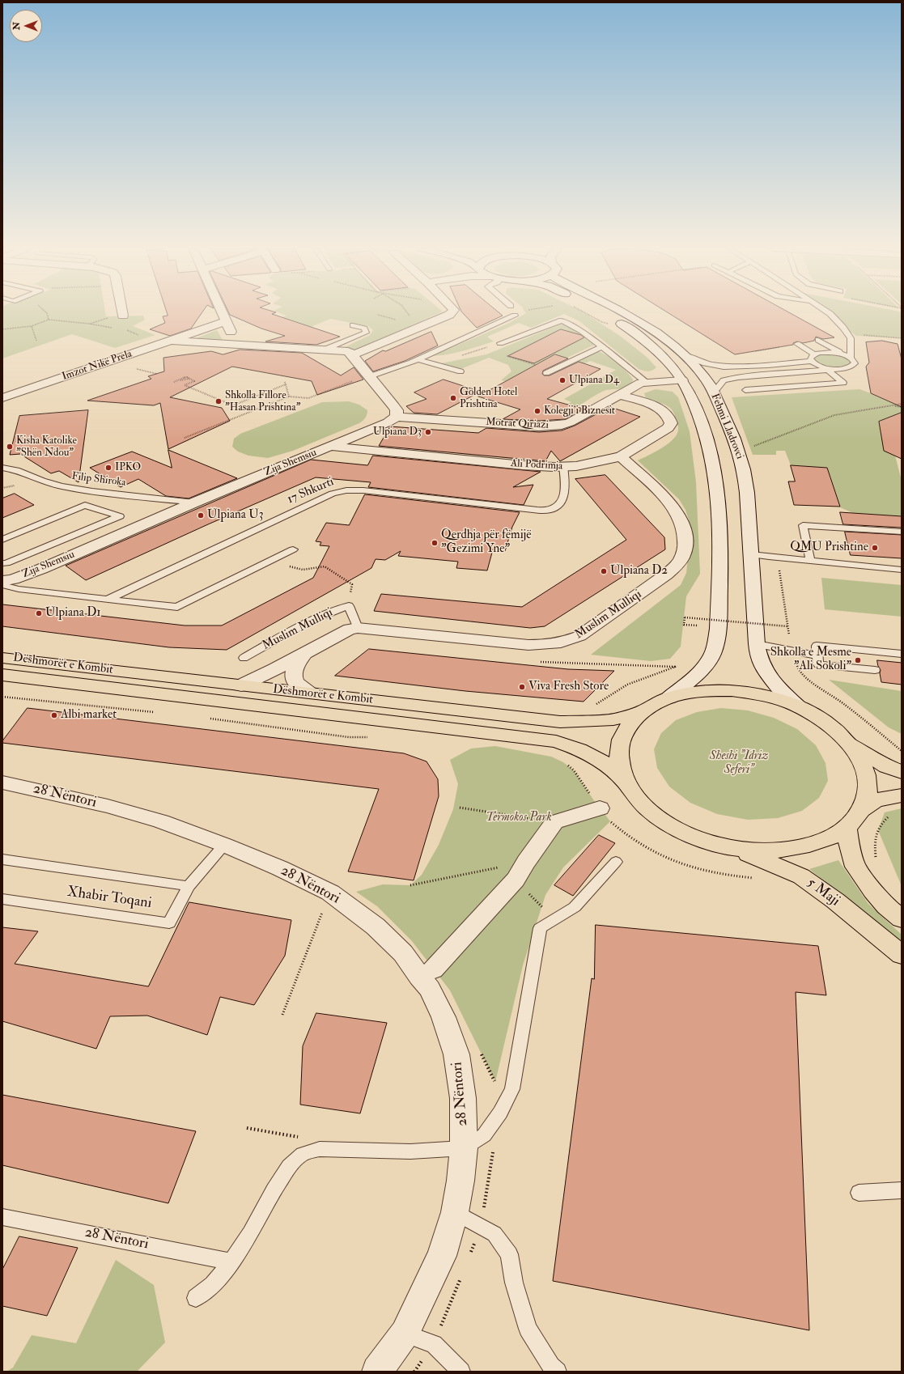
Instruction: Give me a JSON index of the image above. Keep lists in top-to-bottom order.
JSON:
{
  "streets": {
    "main road": ["Dëshmorët e Kombit", "5 Maji"],
    "street": [
      "Imzot Nikë Prela",
      "Motrat Qiriazi",
      "Fehmi Lladrovci",
      "Zija Shemsiu",
      "Ali Podrimja",
      "Muslim Mulliqi",
      "28 Nëntori"
    ],
    "lane": ["Filip Shiroka", "17 Shkurti", "Xhabir Toqani"]
  },
  "crossings": [
    ["Motrat Qiriazi", "Zija Shemsiu"],
    ["Motrat Qiriazi", "Ali Podrimja"],
    ["Zija Shemsiu", "Ali Podrimja"],
    ["Zija Shemsiu", "Filip Shiroka"],
    ["Ali Podrimja", "17 Shkurti"],
    ["Ali Podrimja", "Muslim Mulliqi"],
    ["Muslim Mulliqi", "Dëshmorët e Kombit"],
    ["28 Nëntori", "Xhabir Toqani"]
  ],
  "parks": ["Sheshi \"Idriz Seferi\"", "Termokos Park"],
  "places": [
    "Ulpiana D4",
    "Golden Hotel Prishtina",
    "Shkolla Fillore \"Hasan Prishtina\"",
    "Kolegji i Biznesit",
    "Ulpiana D3",
    "Kisha Katolike \"Shën Ndou\"",
    "IPKO",
    "Ulpiana U3",
    "Qerdhja për fëmijë \"Gezimi Yne\"",
    "QMU Prishtine",
    "Ulpiana D2",
    "Ulpiana D1",
    "Shkolla e Mesme \"Ali Sokoli\"",
    "Viva Fresh Store",
    "Albi market"
  ],
  "north": "left"
}
